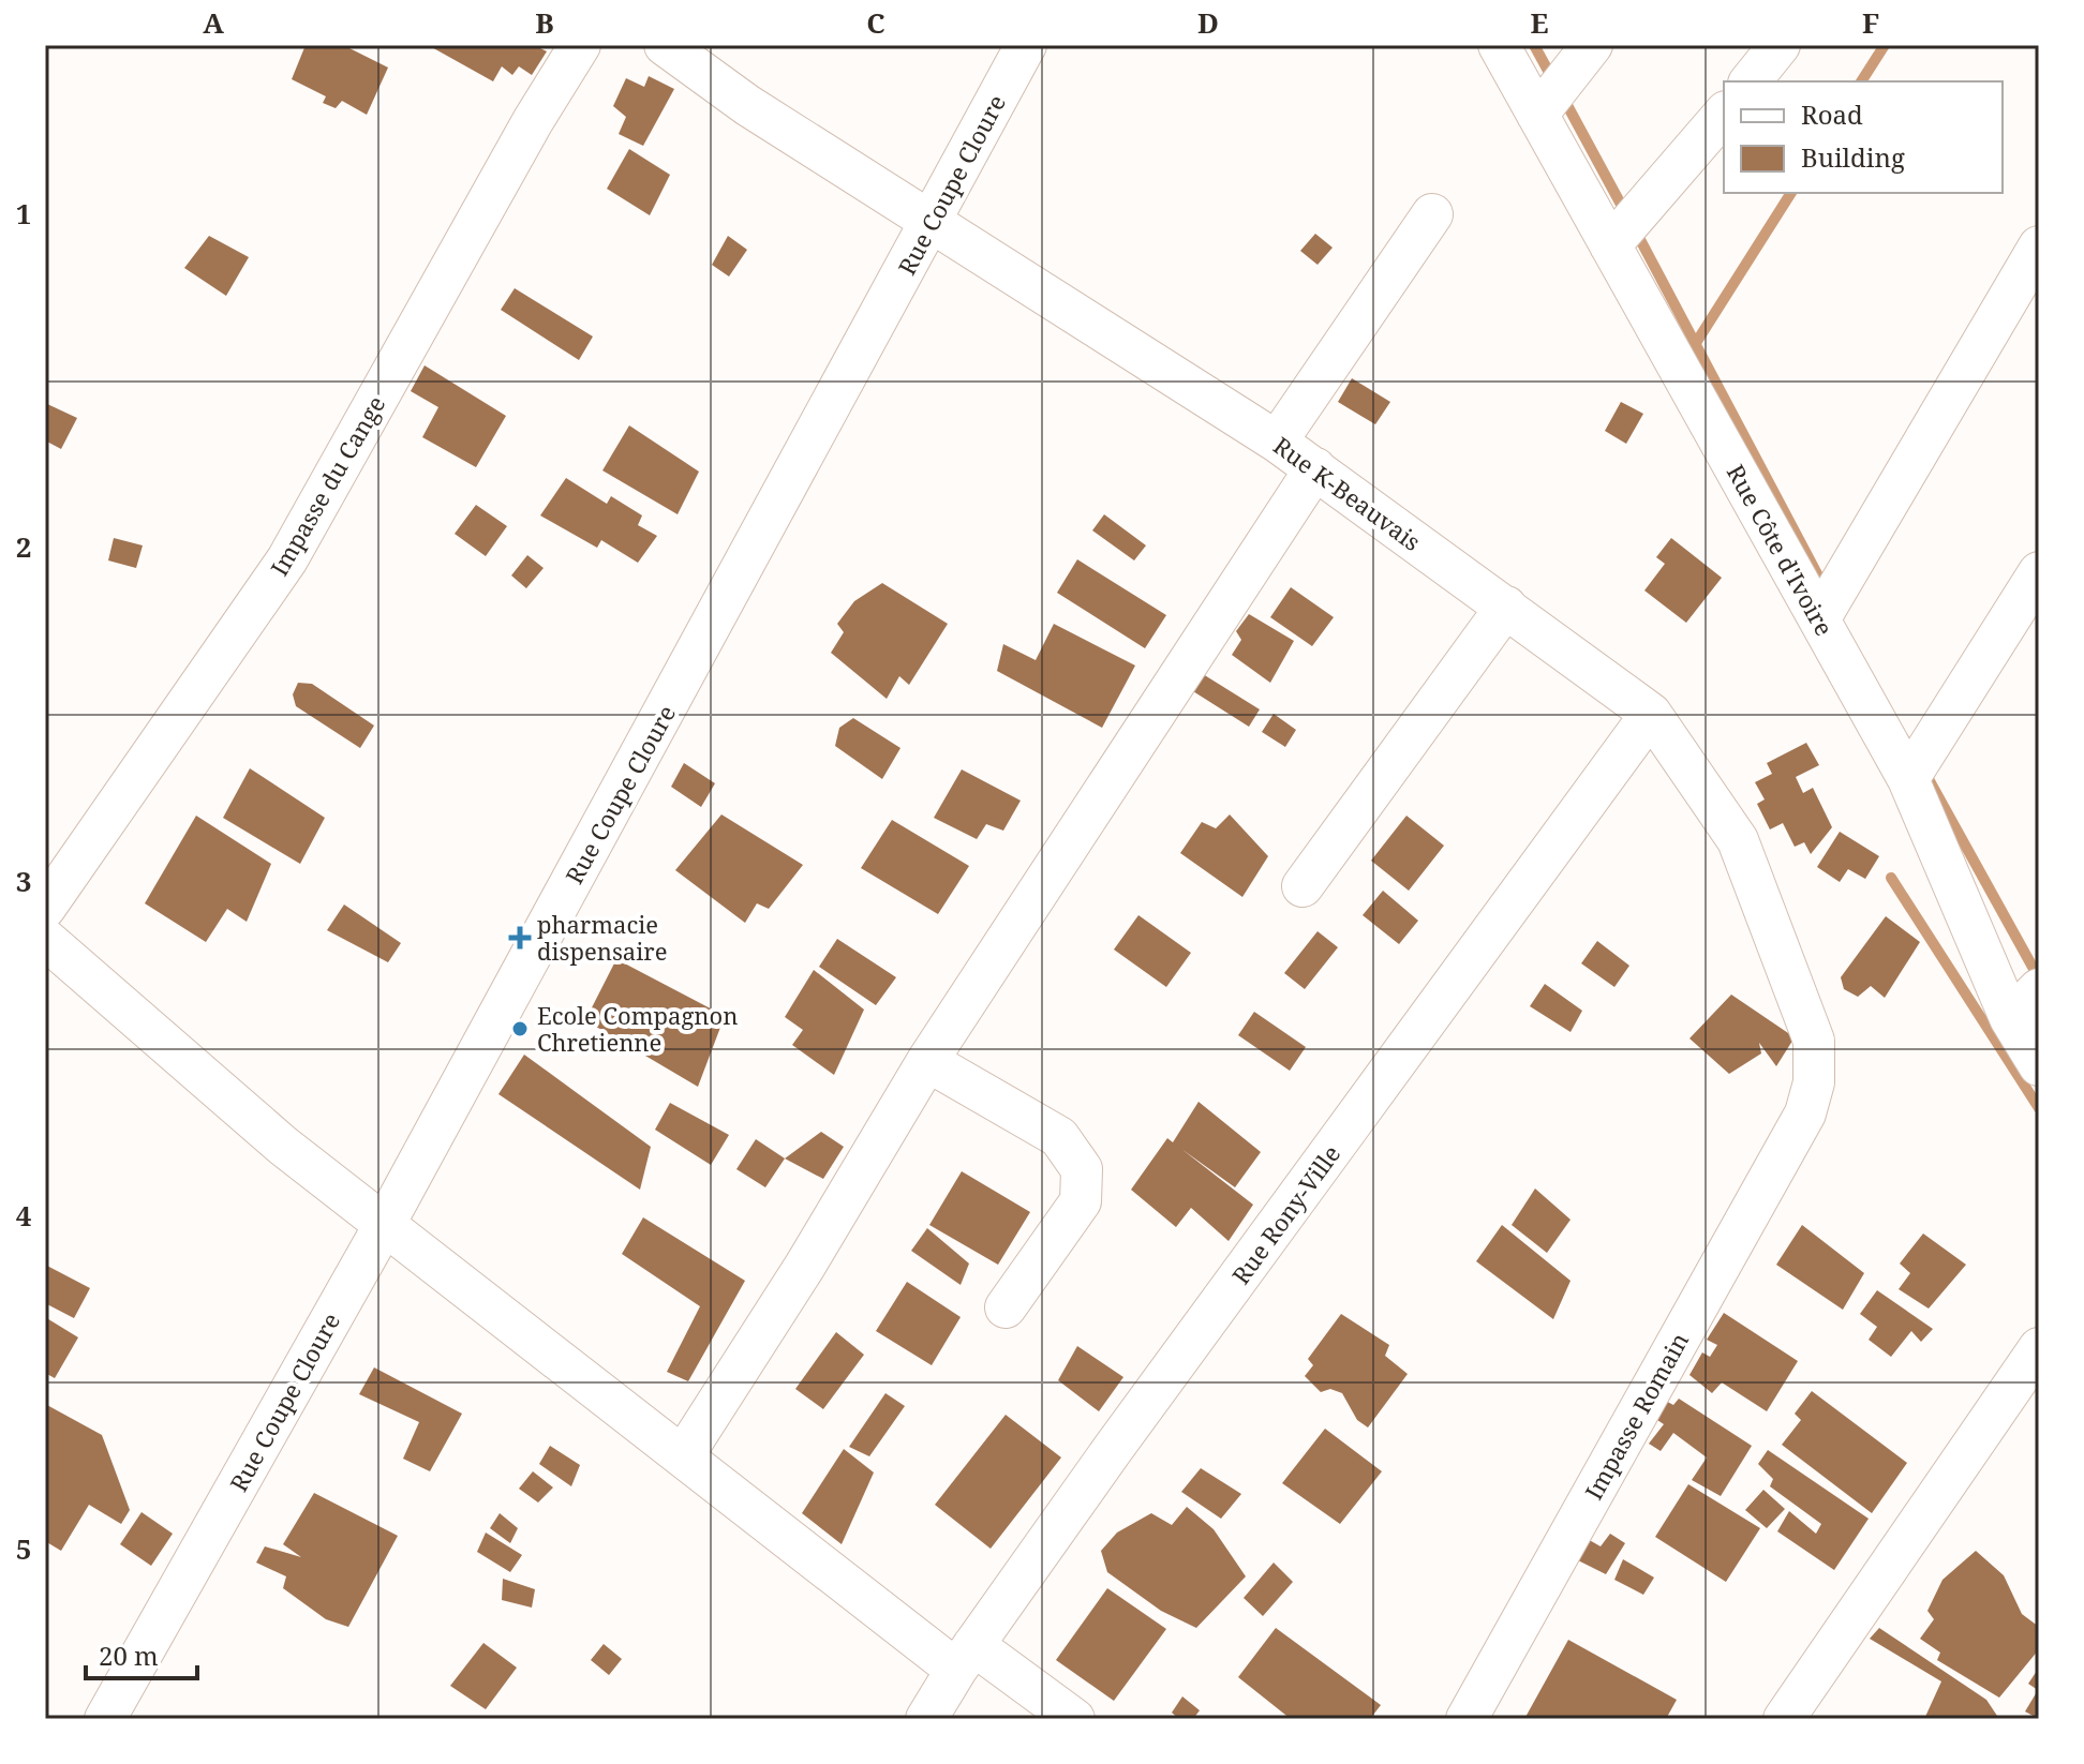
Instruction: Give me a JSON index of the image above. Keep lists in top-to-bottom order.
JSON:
{
  "streets": {
    "street": [
      "Rue Coupe Cloure",
      "Impasse du Cange",
      "Rue K-Beauvais",
      "Rue Côte d'Ivoire",
      "Rue Rony-Ville",
      "Impasse Romain"
    ]
  },
  "crossings": [
    ["Rue Coupe Cloure", "Rue K-Beauvais"],
    ["Rue K-Beauvais", "Rue Rony-Ville"],
    ["Rue K-Beauvais", "Impasse Romain"]
  ],
  "places": {
    "health": ["pharmacie dispensaire"],
    "other": ["Ecole Compagnon Chretienne"]
  },
  "legend": ["Road", "Building"],
  "scale_bar": "20 m",
  "grid": {
    "columns": [
      "A",
      "B",
      "C",
      "D",
      "E",
      "F"
    ],
    "rows": [
      "1",
      "2",
      "3",
      "4",
      "5"
    ]
  }
}
